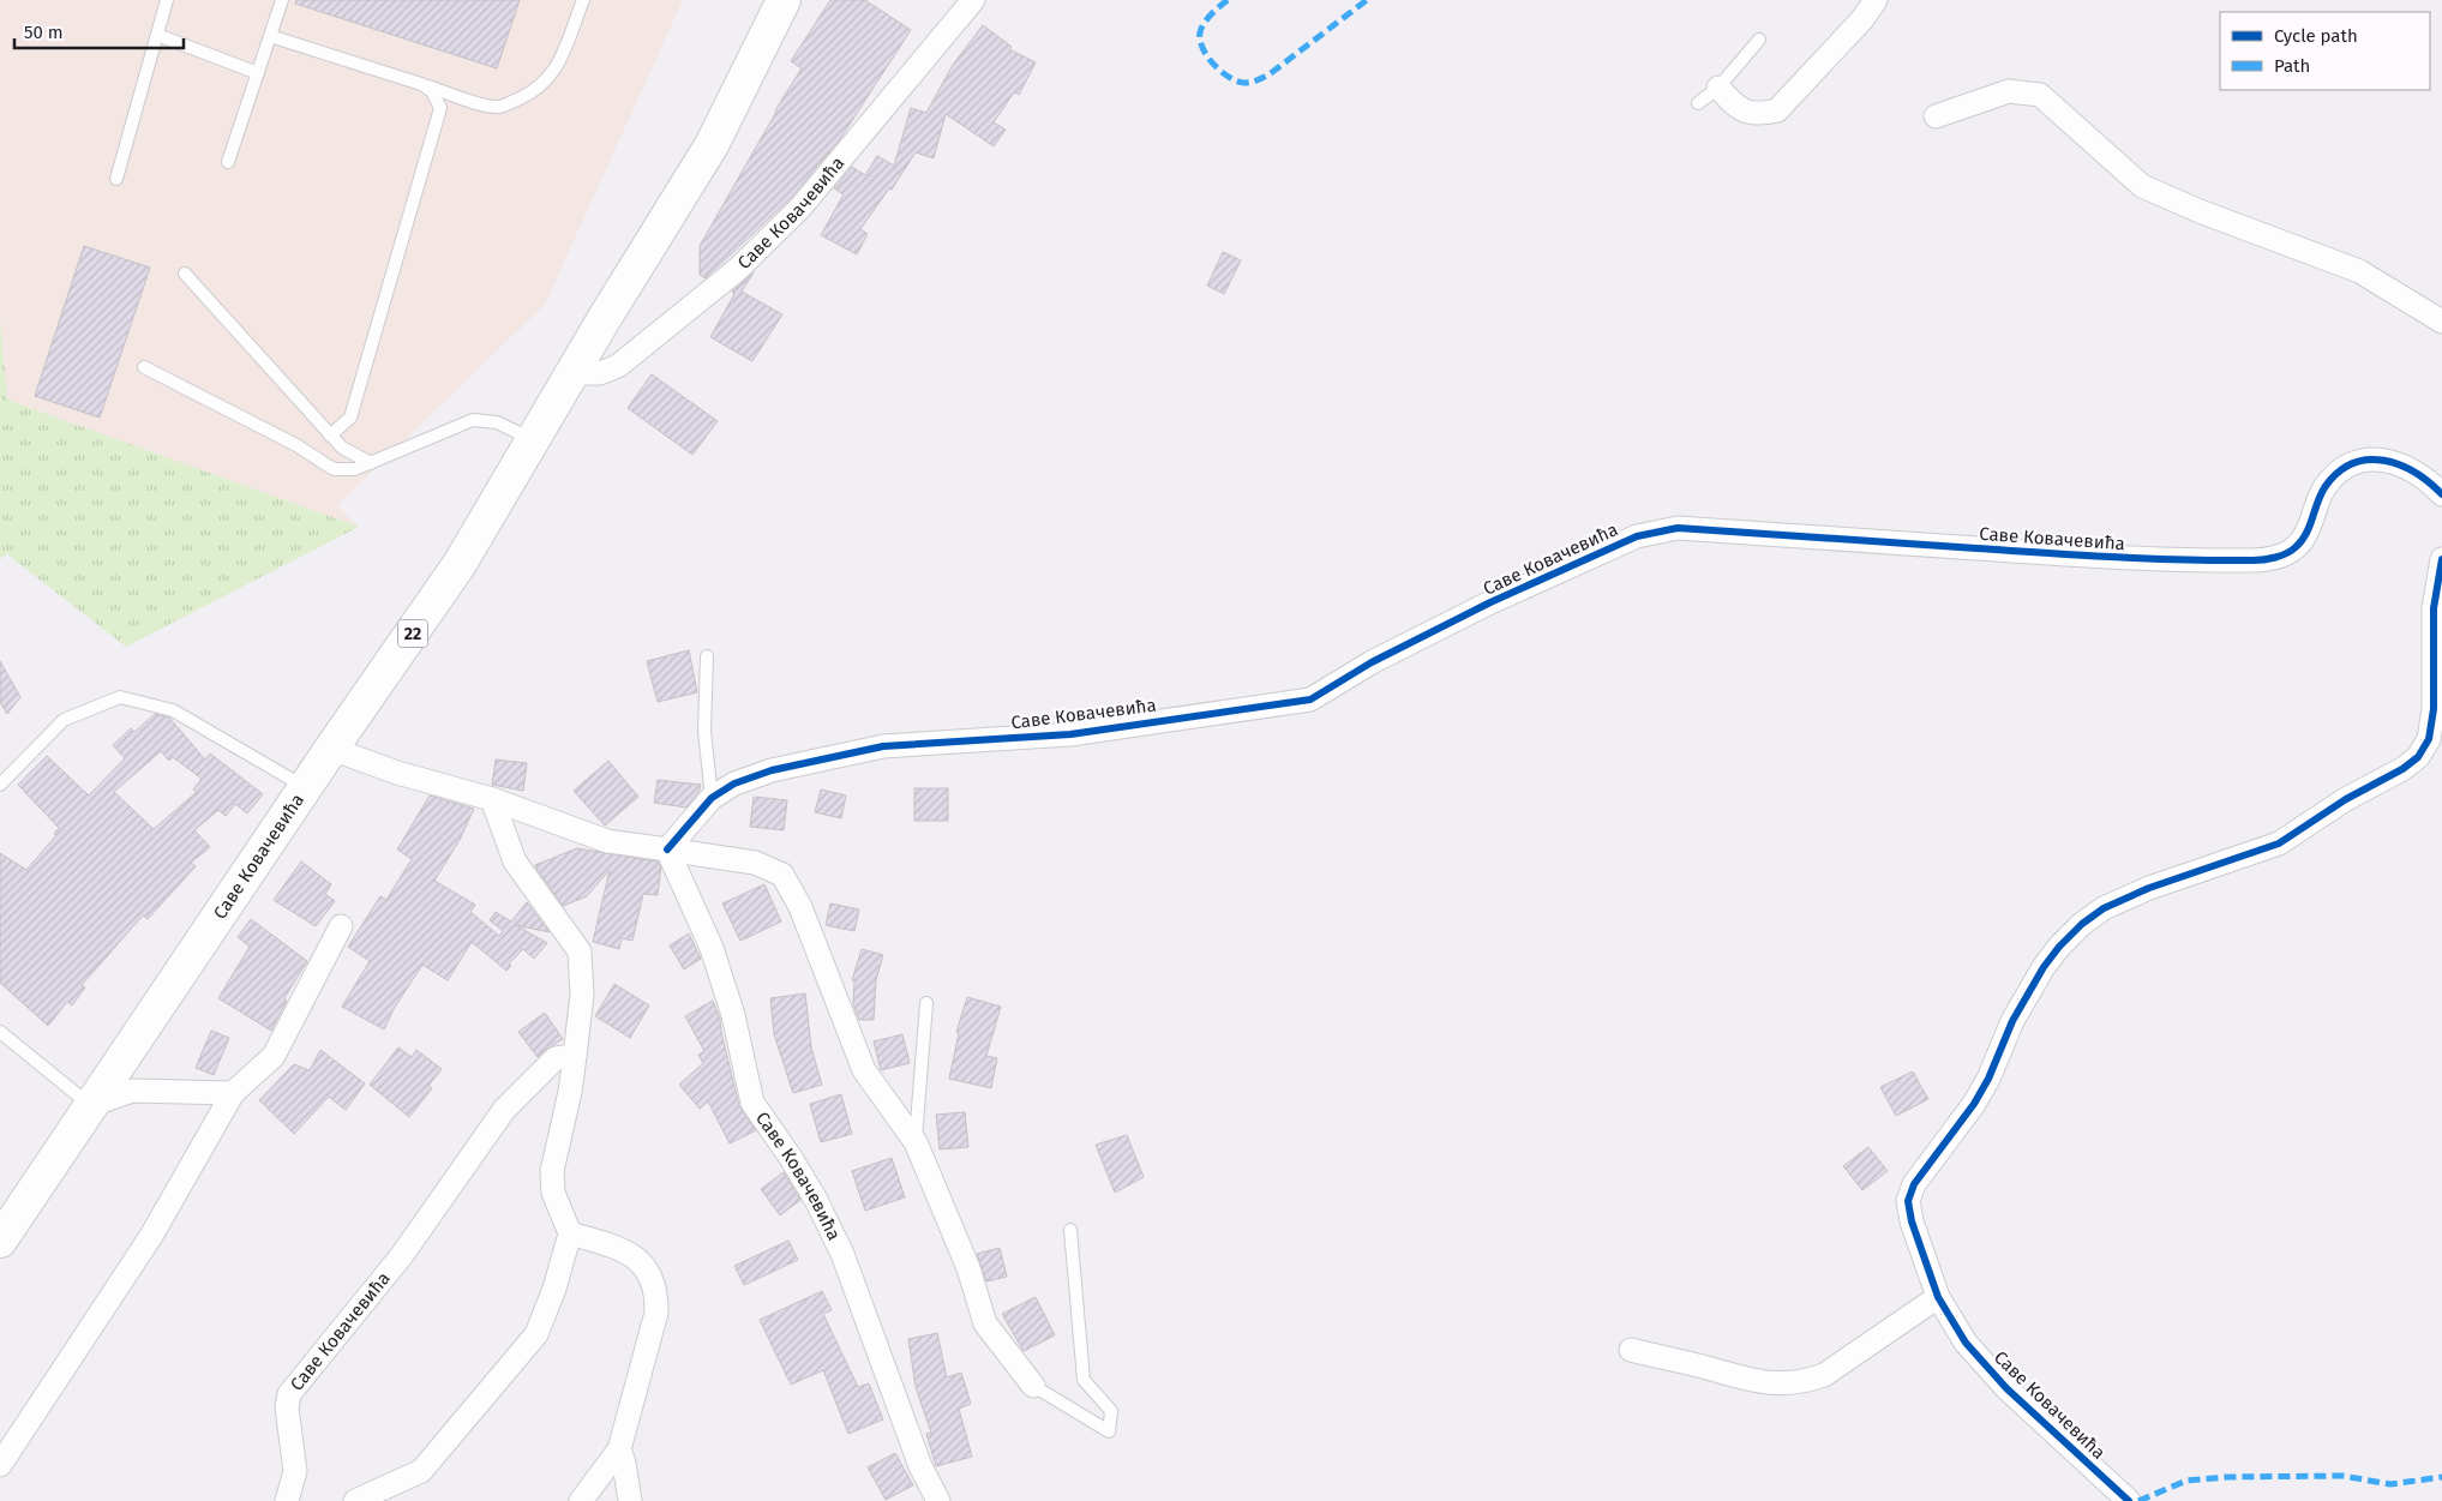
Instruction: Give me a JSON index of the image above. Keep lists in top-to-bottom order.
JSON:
{
  "streets": {
    "main road": ["Саве Ковачевића", "22"]
  },
  "legend": ["Cycle path", "Path"],
  "scale_bar": "50 m"
}
